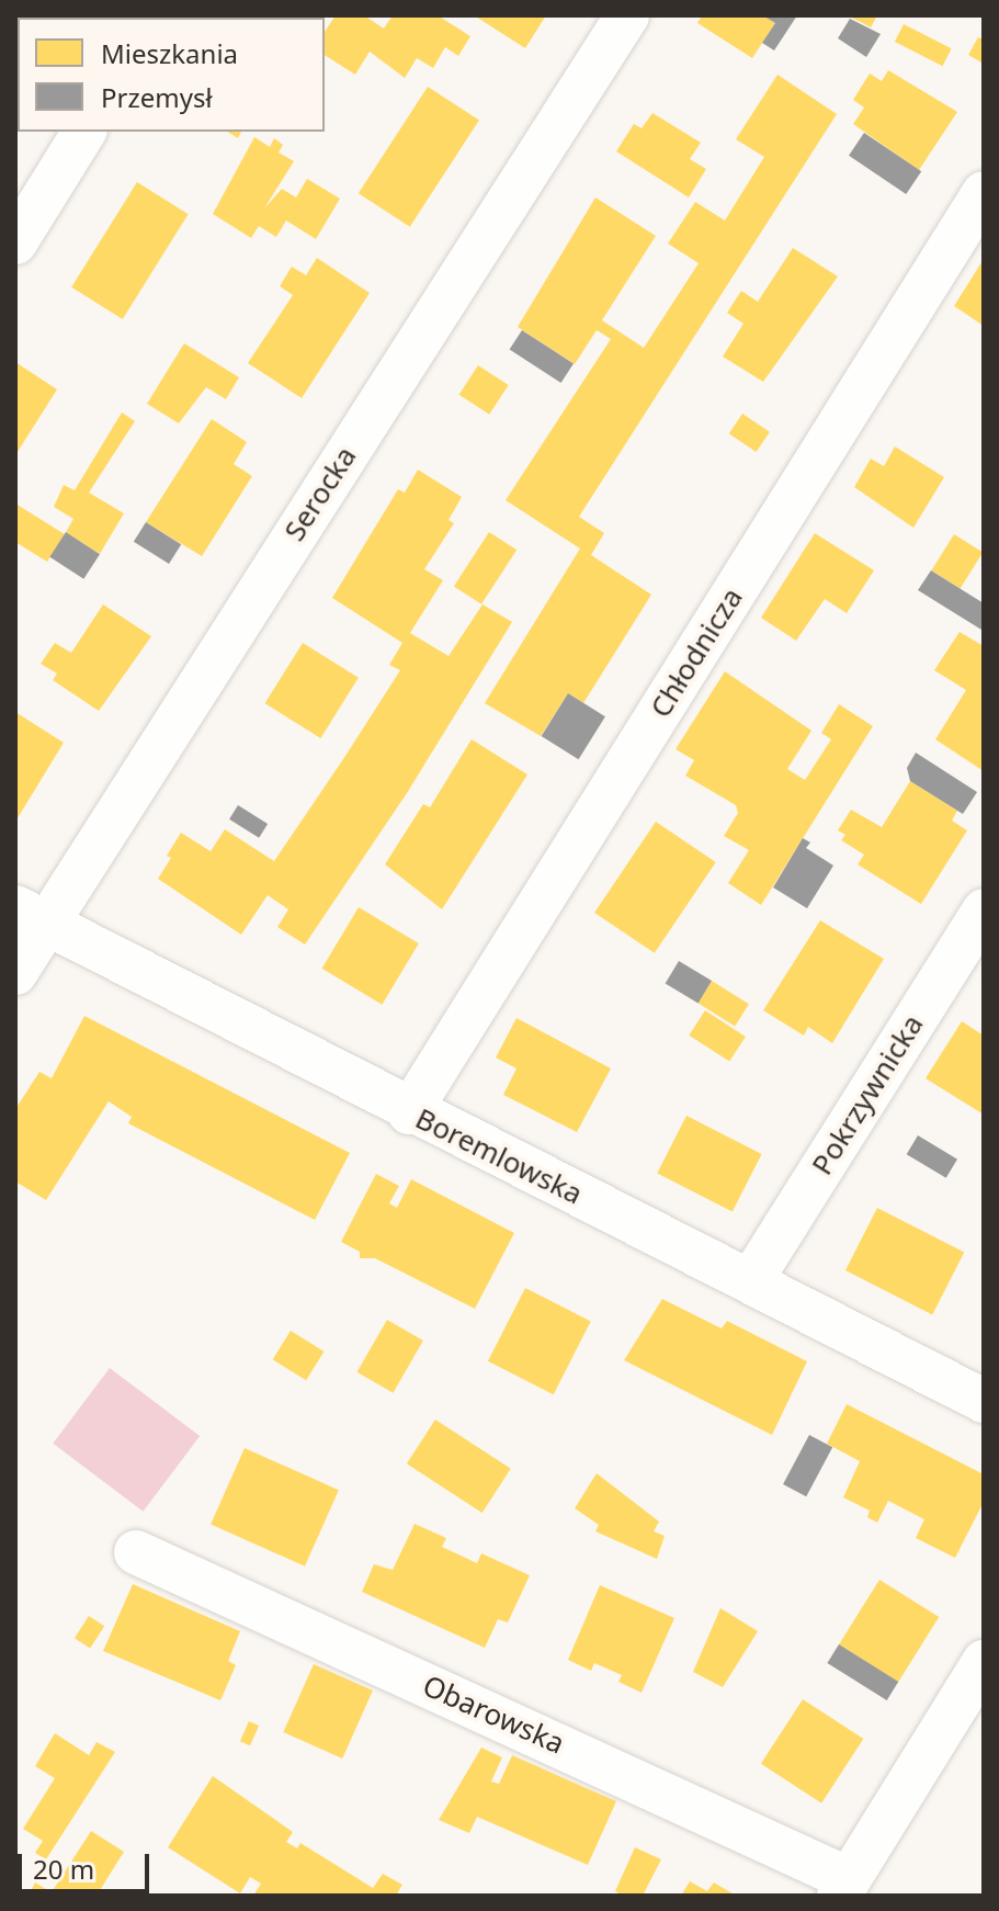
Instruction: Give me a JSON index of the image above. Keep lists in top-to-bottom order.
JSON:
{
  "streets": {
    "street": [
      "Serocka",
      "Chłodnicza",
      "Pokrzywnicka",
      "Boremlowska",
      "Obarowska"
    ]
  },
  "crossings": [
    ["Serocka", "Boremlowska"],
    ["Chłodnicza", "Boremlowska"],
    ["Pokrzywnicka", "Boremlowska"]
  ],
  "legend": ["Mieszkania", "Przemysł"],
  "scale_bar": "20 m"
}
